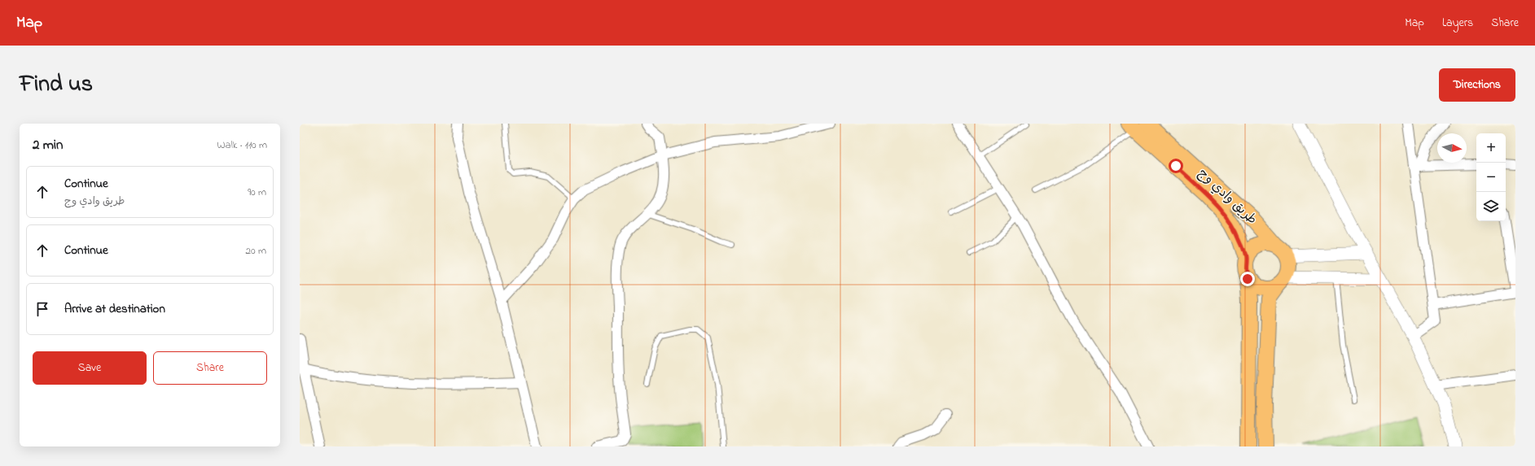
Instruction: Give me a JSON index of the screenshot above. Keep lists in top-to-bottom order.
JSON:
{
  "streets": {
    "main road": ["طريق وادي وج"]
  },
  "north": "right",
  "page": {
    "header": "Map",
    "nav": ["Map", "Layers", "Share"],
    "title": "Find us",
    "buttons": [
      "Directions",
      ["Save", "Share"]
    ],
    "heading": ["2 min", "Walk · 110 m"],
    "map_buttons": ["+", "−"],
    "list": [
      ["Continue", "طريق وادي وج", "90 m"],
      ["Continue", "20 m"],
      "Arrive at destination"
    ]
  }
}
